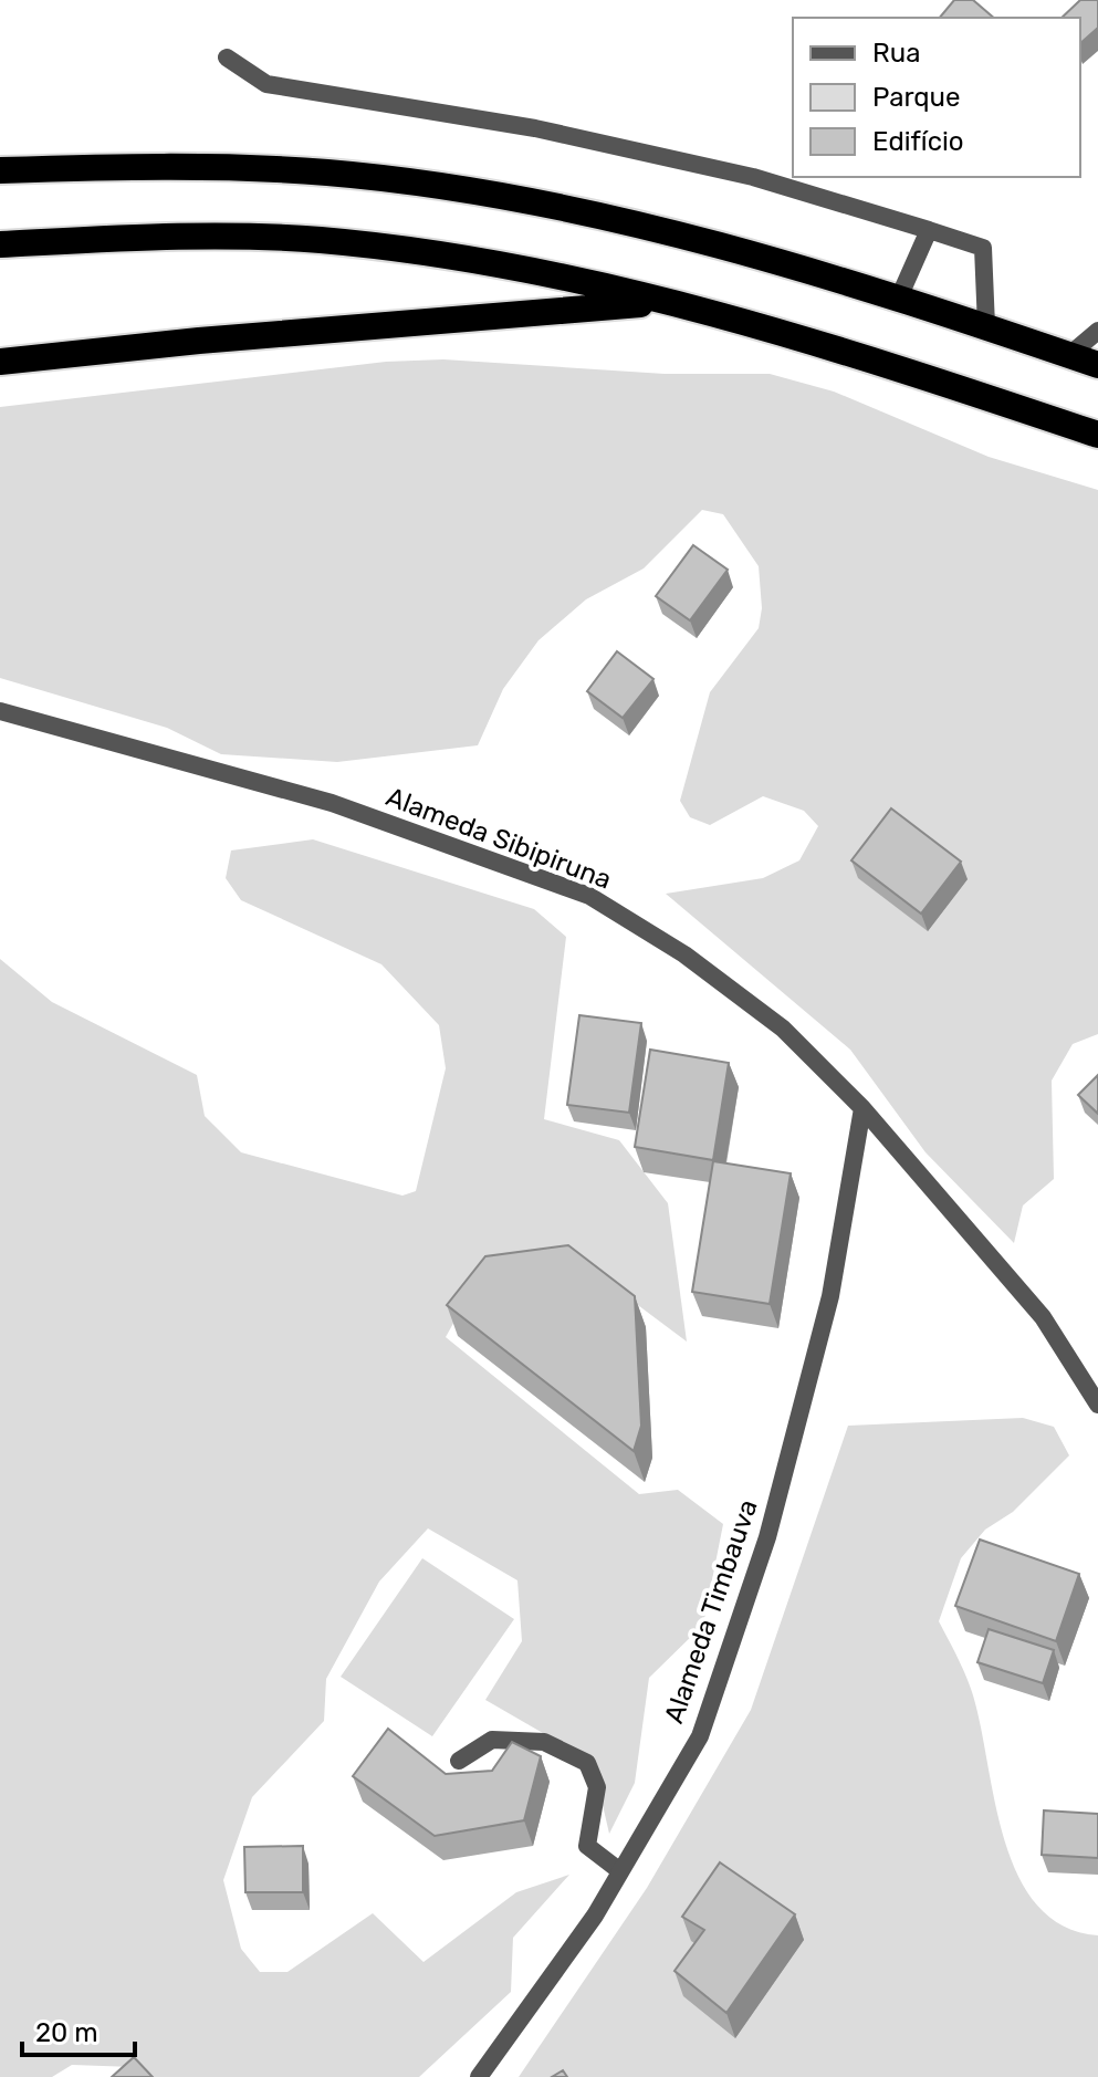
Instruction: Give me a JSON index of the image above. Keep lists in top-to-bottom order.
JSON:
{
  "streets": {
    "street": ["Alameda Sibipiruna", "Alameda Timbauva"]
  },
  "crossings": [
    ["Alameda Sibipiruna", "Alameda Timbauva"]
  ],
  "legend": ["Rua", "Parque", "Edifício"],
  "scale_bar": "20 m"
}
